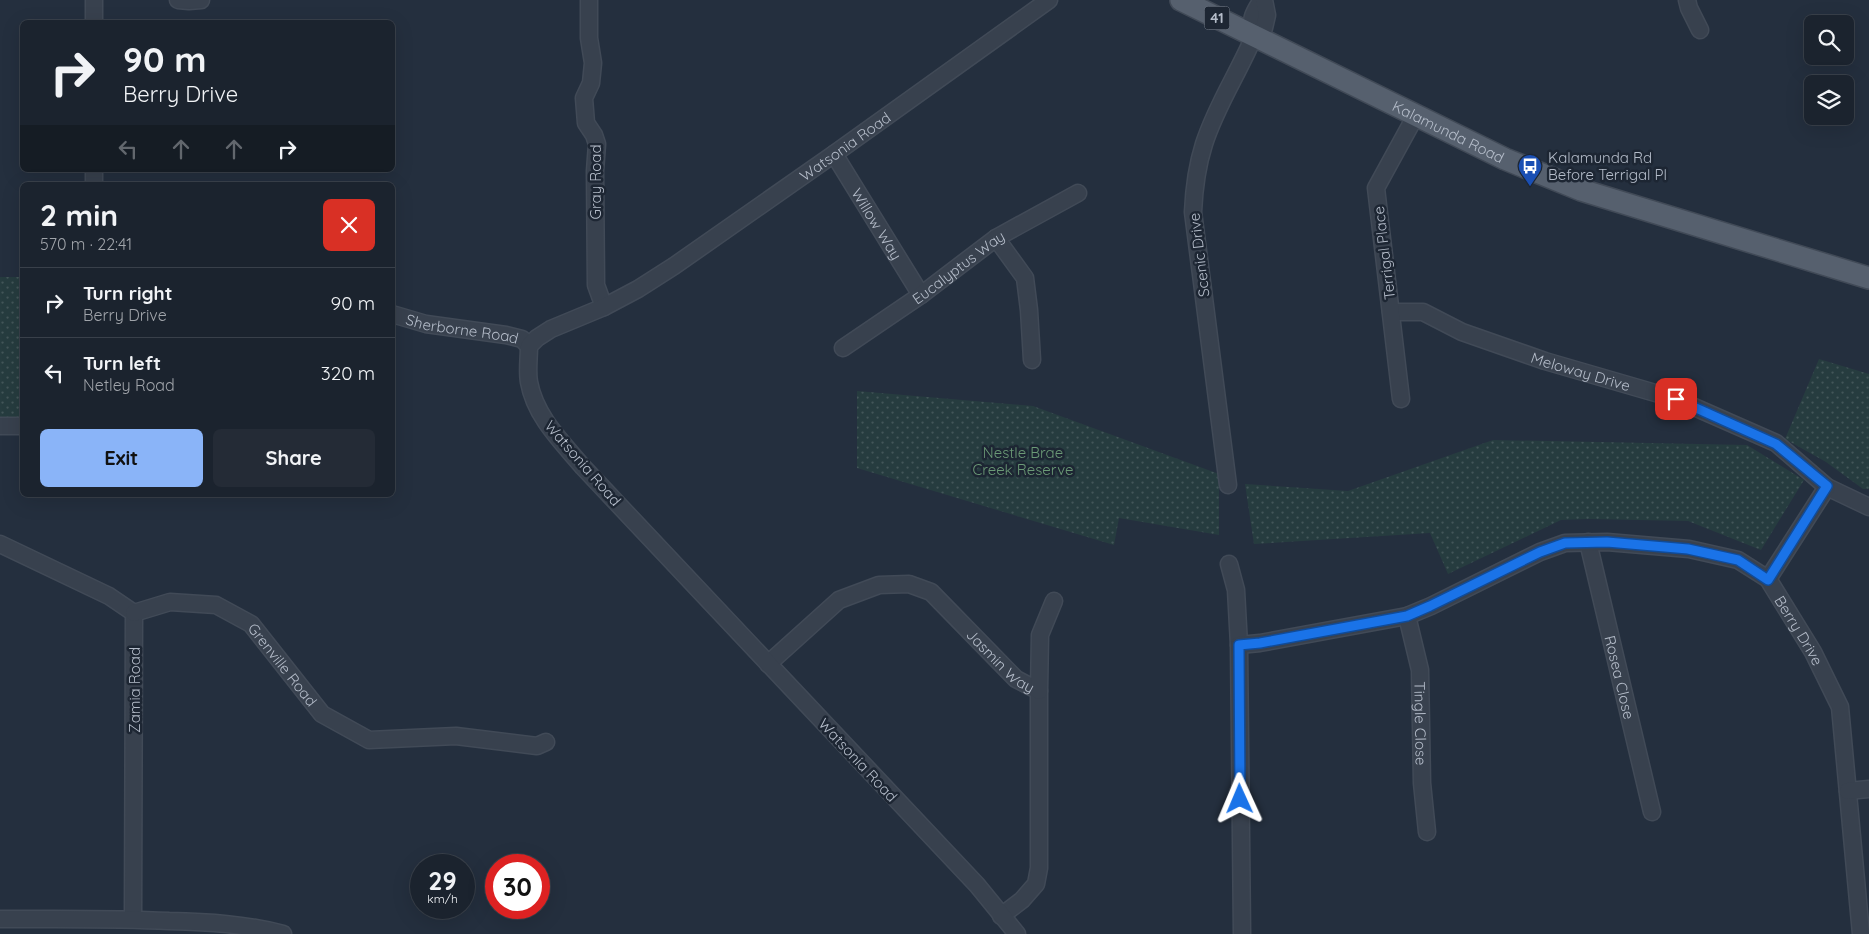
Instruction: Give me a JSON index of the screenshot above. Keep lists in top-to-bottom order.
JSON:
{
  "streets": {
    "main road": ["41", "Kalamunda Road"],
    "street": [
      "Watsonia Road",
      "Gray Road",
      "Willow Way",
      "Terrigal Place",
      "Scenic Drive",
      "Eucalyptus Way",
      "Sherborne Road",
      "Meloway Drive",
      "Berry Drive",
      "Jasmin Way",
      "Grenville Road",
      "Rosea Close",
      "Zamia Road",
      "Tingle Close"
    ]
  },
  "crossings": [
    ["Kalamunda Road", "Terrigal Place"],
    ["Kalamunda Road", "Scenic Drive"],
    ["Watsonia Road", "Gray Road"],
    ["Watsonia Road", "Willow Way"],
    ["Watsonia Road", "Sherborne Road"],
    ["Watsonia Road", "Jasmin Way"],
    ["Willow Way", "Eucalyptus Way"],
    ["Terrigal Place", "Meloway Drive"],
    ["Berry Drive", "Rosea Close"],
    ["Berry Drive", "Tingle Close"],
    ["Grenville Road", "Zamia Road"]
  ],
  "parks": ["Nestle Brae Creek Reserve"],
  "places": {
    "bus stop": ["Kalamunda Rd Before Terrigal Pl"]
  },
  "page": {
    "turn": ["90 m", "Berry Drive"],
    "heading": ["2 min", "570 m · 22:41"],
    "list": [
      {
        "name": "Turn right",
        "note": "Berry Drive",
        "value": "90 m"
      },
      {
        "name": "Turn left",
        "note": "Netley Road",
        "value": "320 m"
      }
    ],
    "buttons": ["Exit", "Share"],
    "speed": "29 km/h",
    "limit": "30"
  }
}
